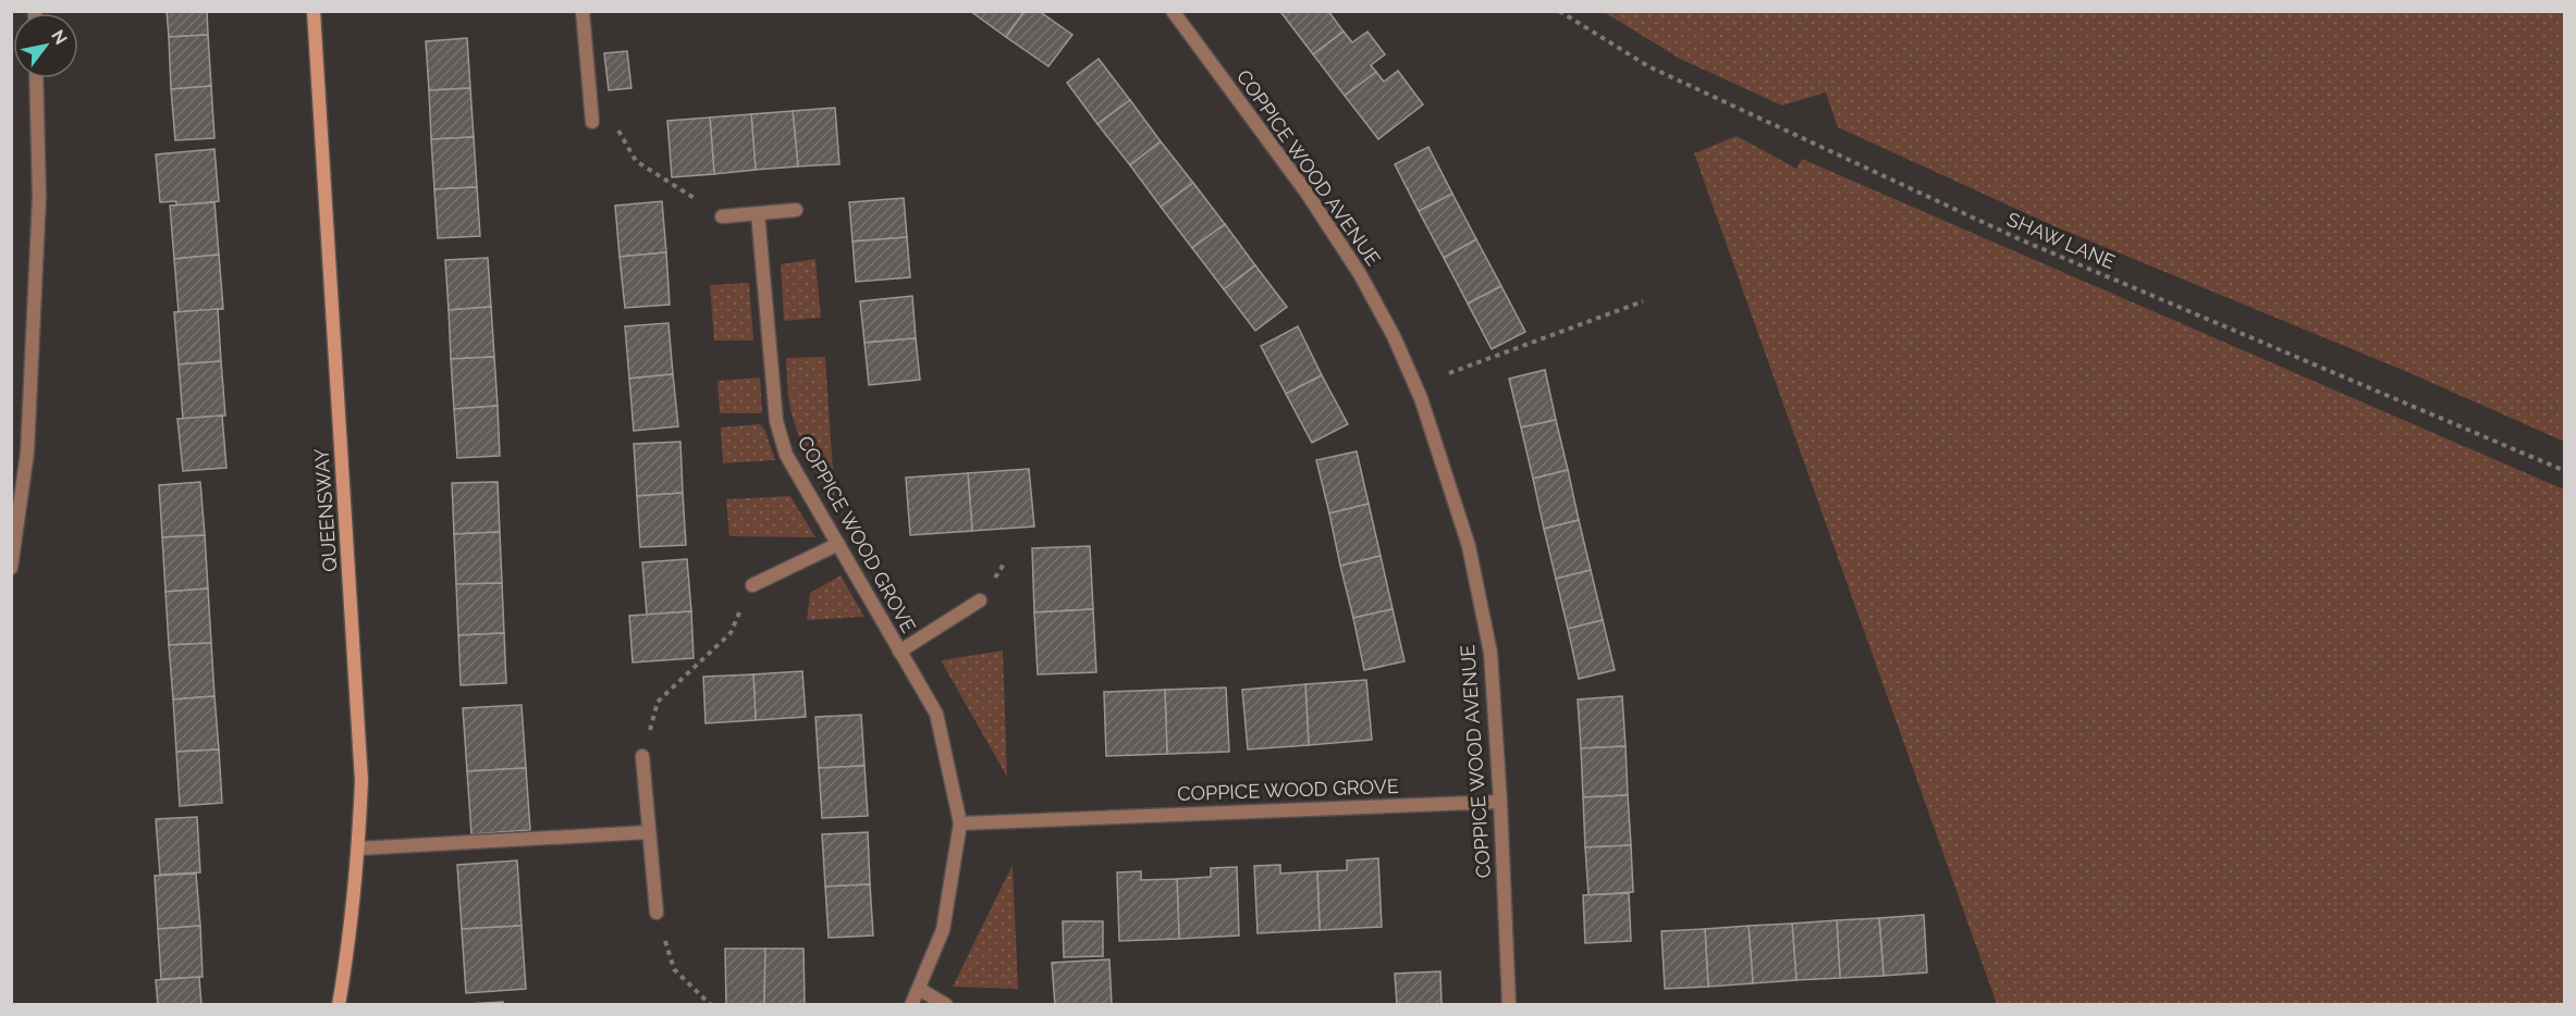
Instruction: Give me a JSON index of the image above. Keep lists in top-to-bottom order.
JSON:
{
  "streets": {
    "street": ["COPPICE WOOD AVENUE", "QUEENSWAY", "COPPICE WOOD GROVE"],
    "path": ["SHAW LANE"]
  },
  "crossings": [
    ["COPPICE WOOD AVENUE", "COPPICE WOOD GROVE"]
  ],
  "north": "top right"
}
